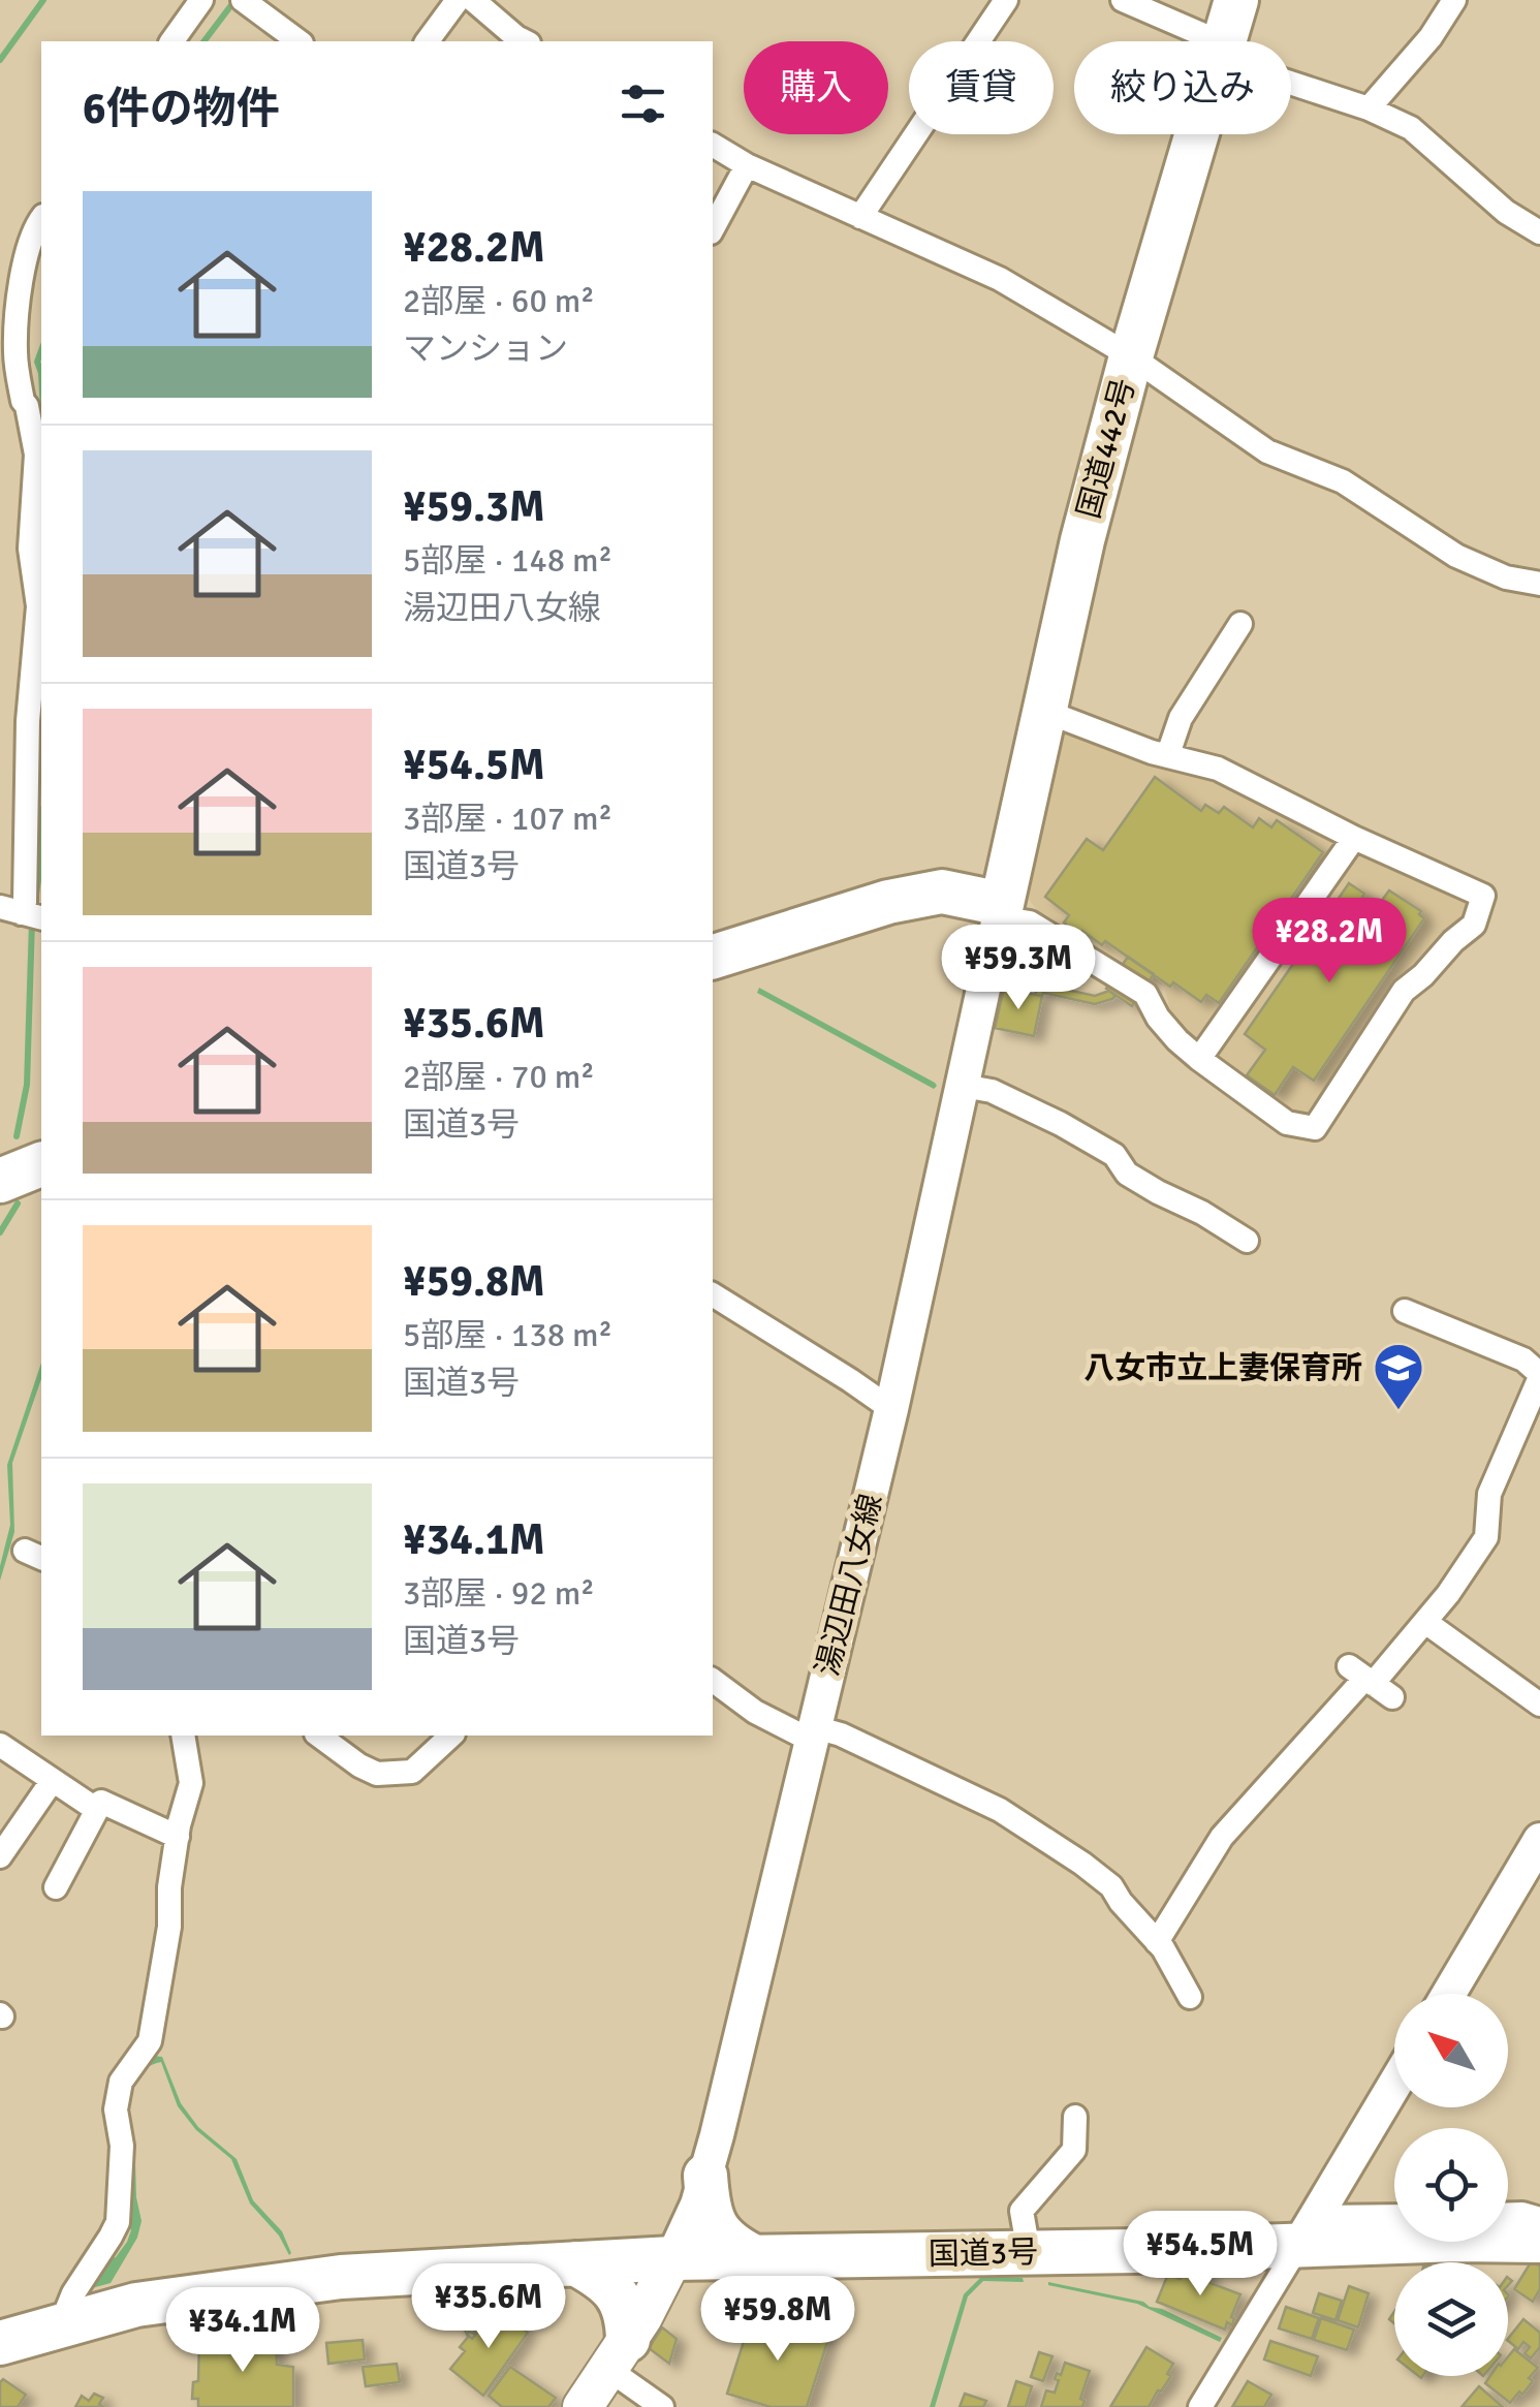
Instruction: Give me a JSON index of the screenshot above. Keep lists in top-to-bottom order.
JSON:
{
  "streets": {
    "highway": ["国道442号", "国道3号"],
    "main road": ["湯辺田八女線"]
  },
  "crossings": [
    ["国道442号", "湯辺田八女線"],
    ["湯辺田八女線", "国道3号"]
  ],
  "places": {
    "school or university": ["八女市立上妻保育所"]
  },
  "north": "top left",
  "page": {
    "chip": ["購入", "賃貸", "絞り込み"],
    "heading": "6件の物件",
    "list": [
      {
        "name": "¥28.2M",
        "note": "2部屋 · 60 m² · マンション"
      },
      {
        "name": "¥59.3M",
        "note": "5部屋 · 148 m² · 湯辺田八女線"
      },
      {
        "name": "¥54.5M",
        "note": "3部屋 · 107 m² · 国道3号"
      },
      {
        "name": "¥35.6M",
        "note": "2部屋 · 70 m² · 国道3号"
      },
      {
        "name": "¥59.8M",
        "note": "5部屋 · 138 m² · 国道3号"
      },
      {
        "name": "¥34.1M",
        "note": "3部屋 · 92 m² · 国道3号"
      }
    ],
    "price": [
      "¥28.2M",
      "¥59.3M",
      "¥54.5M",
      "¥35.6M",
      "¥59.8M",
      "¥34.1M"
    ]
  }
}
